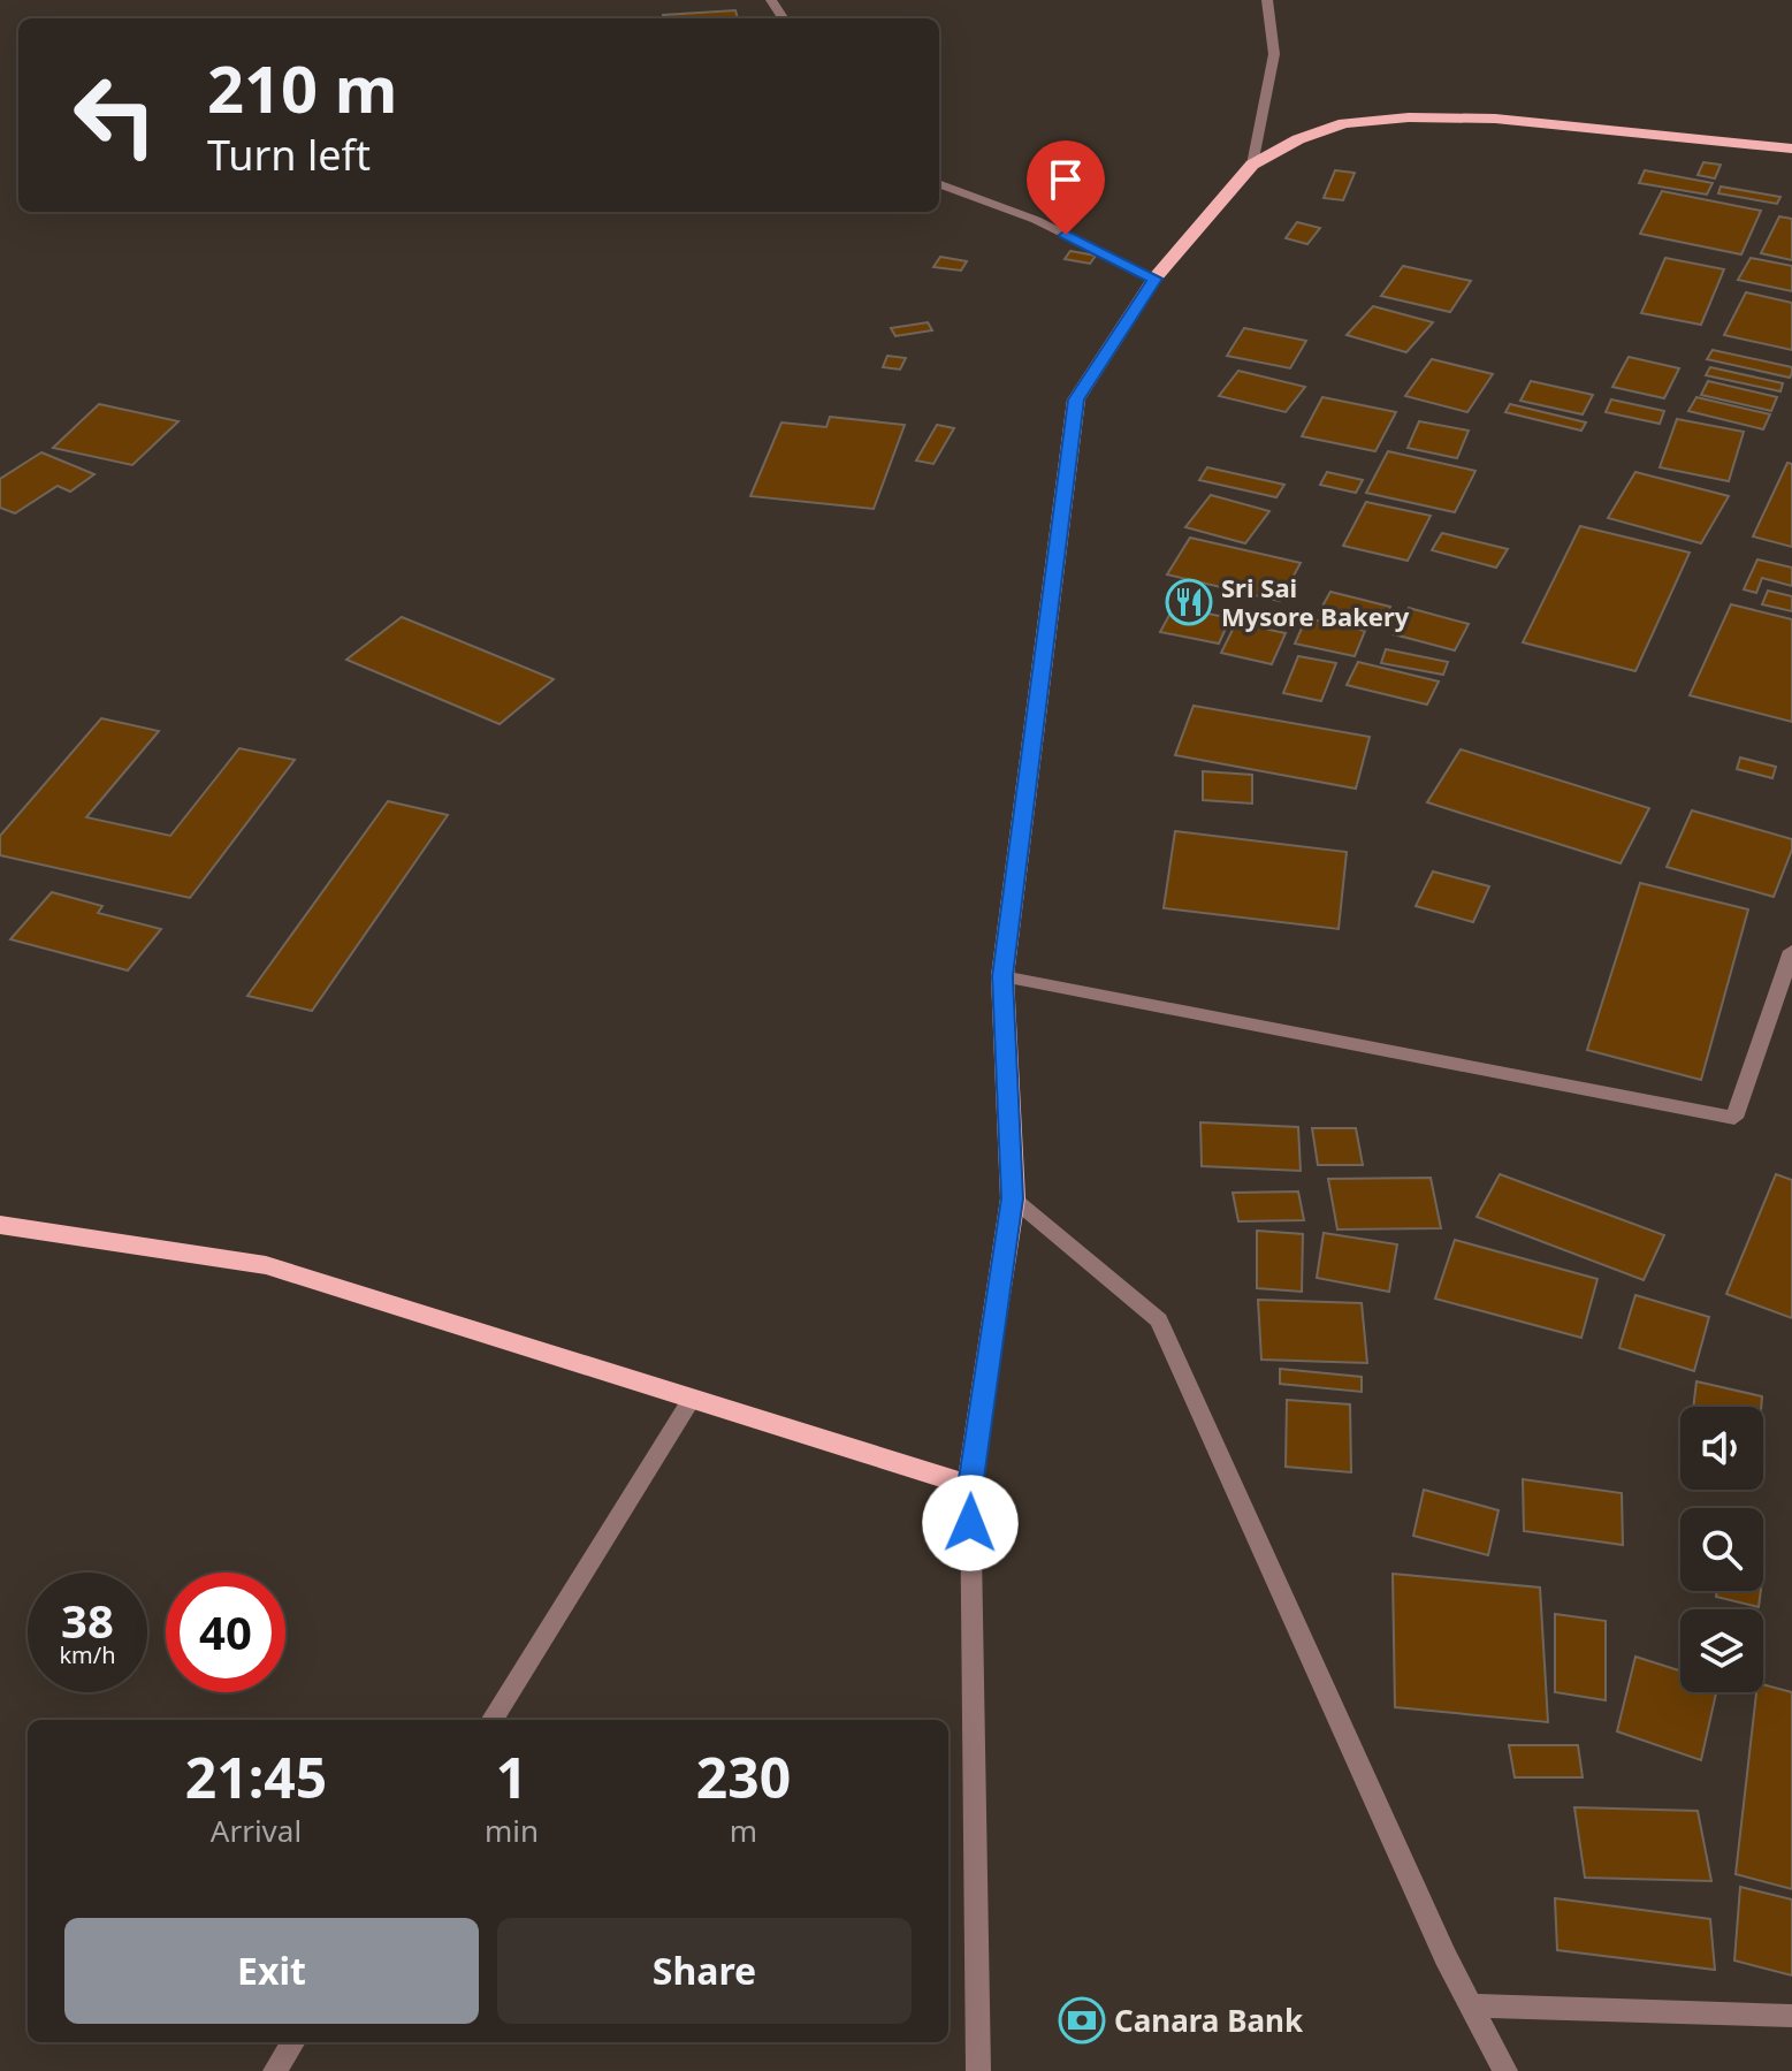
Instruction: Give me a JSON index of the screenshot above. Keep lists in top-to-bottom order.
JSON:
{
  "places": {
    "restaurant": ["Sri Sai Mysore Bakery"],
    "bank": ["Canara Bank"]
  },
  "page": {
    "turn": ["210 m", "Turn left"],
    "speed": "38 km/h",
    "limit": "40",
    "eta": [
      "21:45",
      "Arrival",
      "1",
      "min",
      "230",
      "m"
    ],
    "buttons": ["Exit", "Share"]
  }
}
